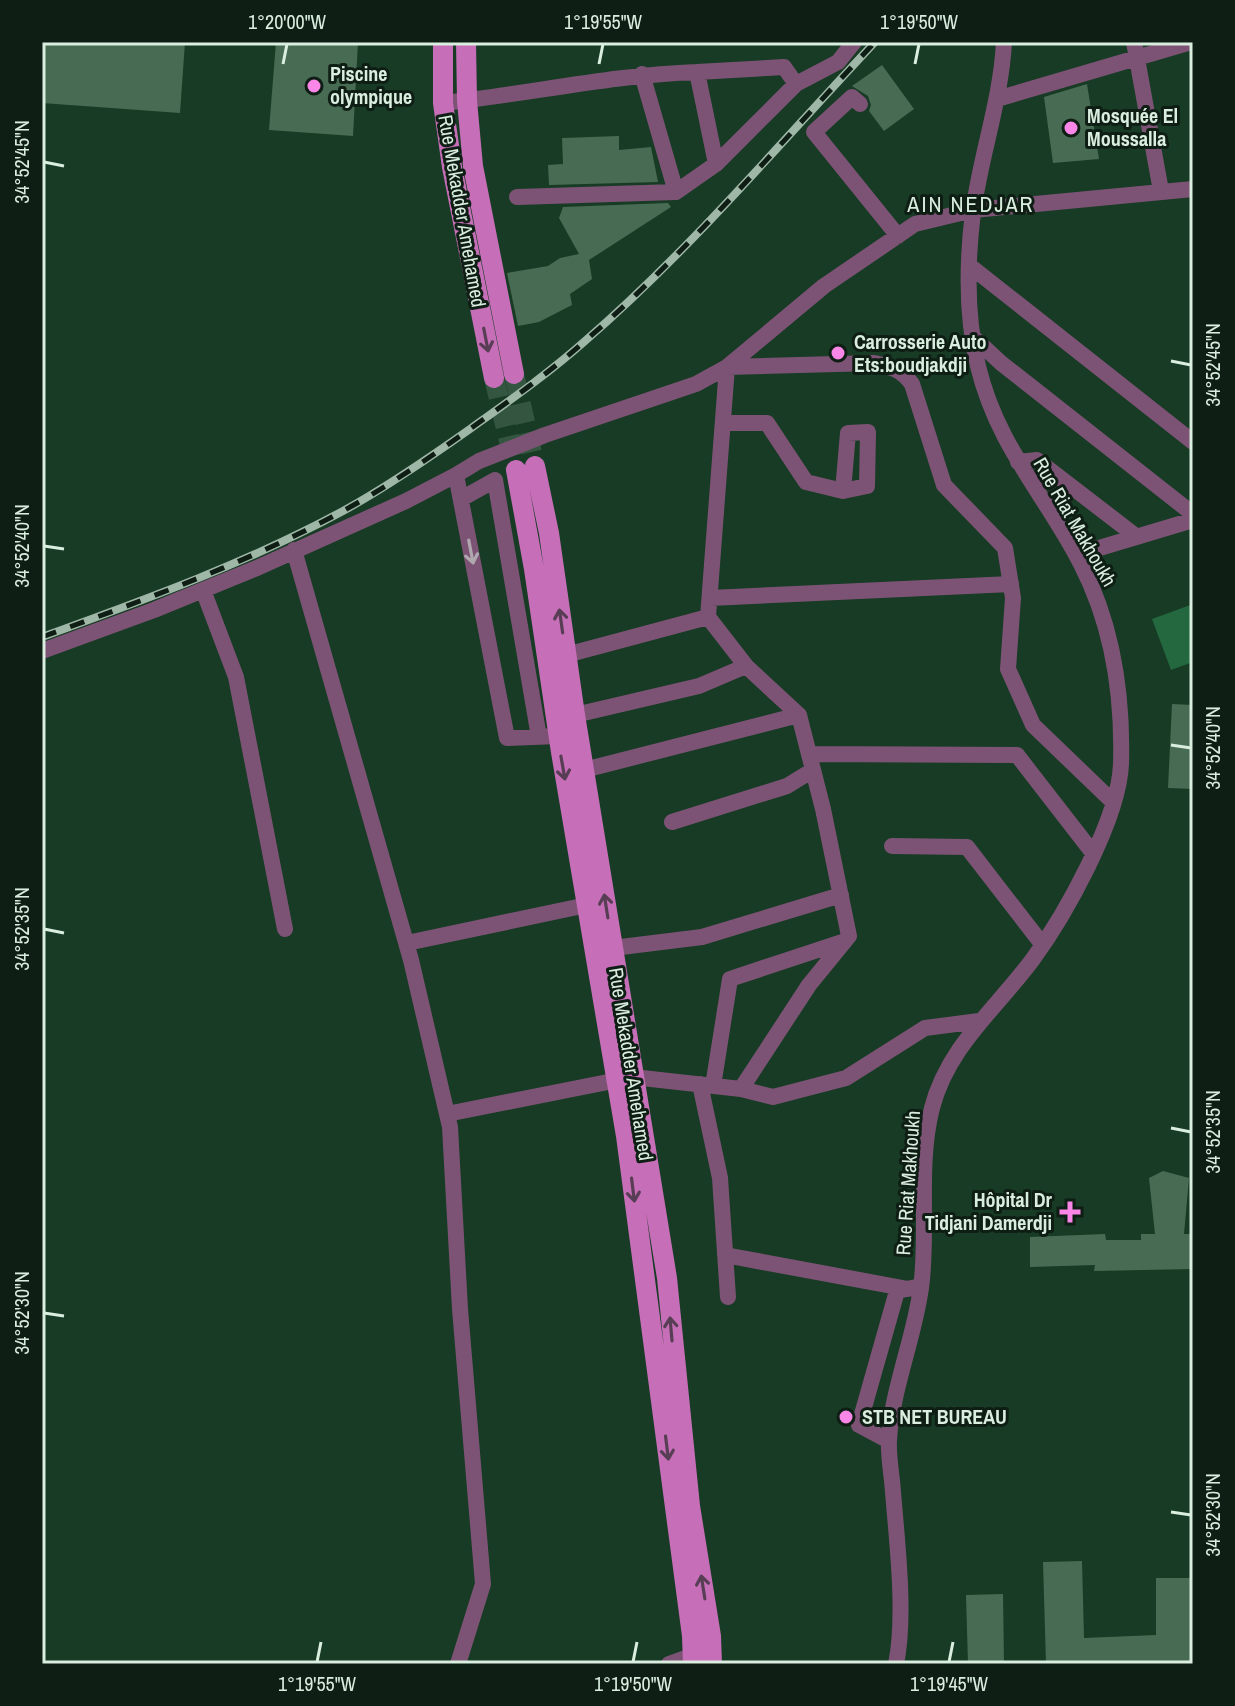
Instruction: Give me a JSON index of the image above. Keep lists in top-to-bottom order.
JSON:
{
  "streets": {
    "main road": ["Rue Mekadder Amehamed"],
    "street": ["Rue Riat Makhoukh"]
  },
  "districts": ["AIN NEDJAR"],
  "places": {
    "other": [
      "Piscine olympique",
      "Mosquée El Moussalla",
      "Carrosserie Auto Ets:boudjakdji",
      "STB NET BUREAU"
    ],
    "health": ["Hôpital Dr Tidjani Damerdji"]
  },
  "coordinates": [
    "1°20'00\"W",
    "1°19'55\"W",
    "1°19'50\"W",
    "34°52'45\"N",
    "34°52'40\"N",
    "34°52'35\"N",
    "34°52'30\"N",
    "1°19'45\"W"
  ]
}
